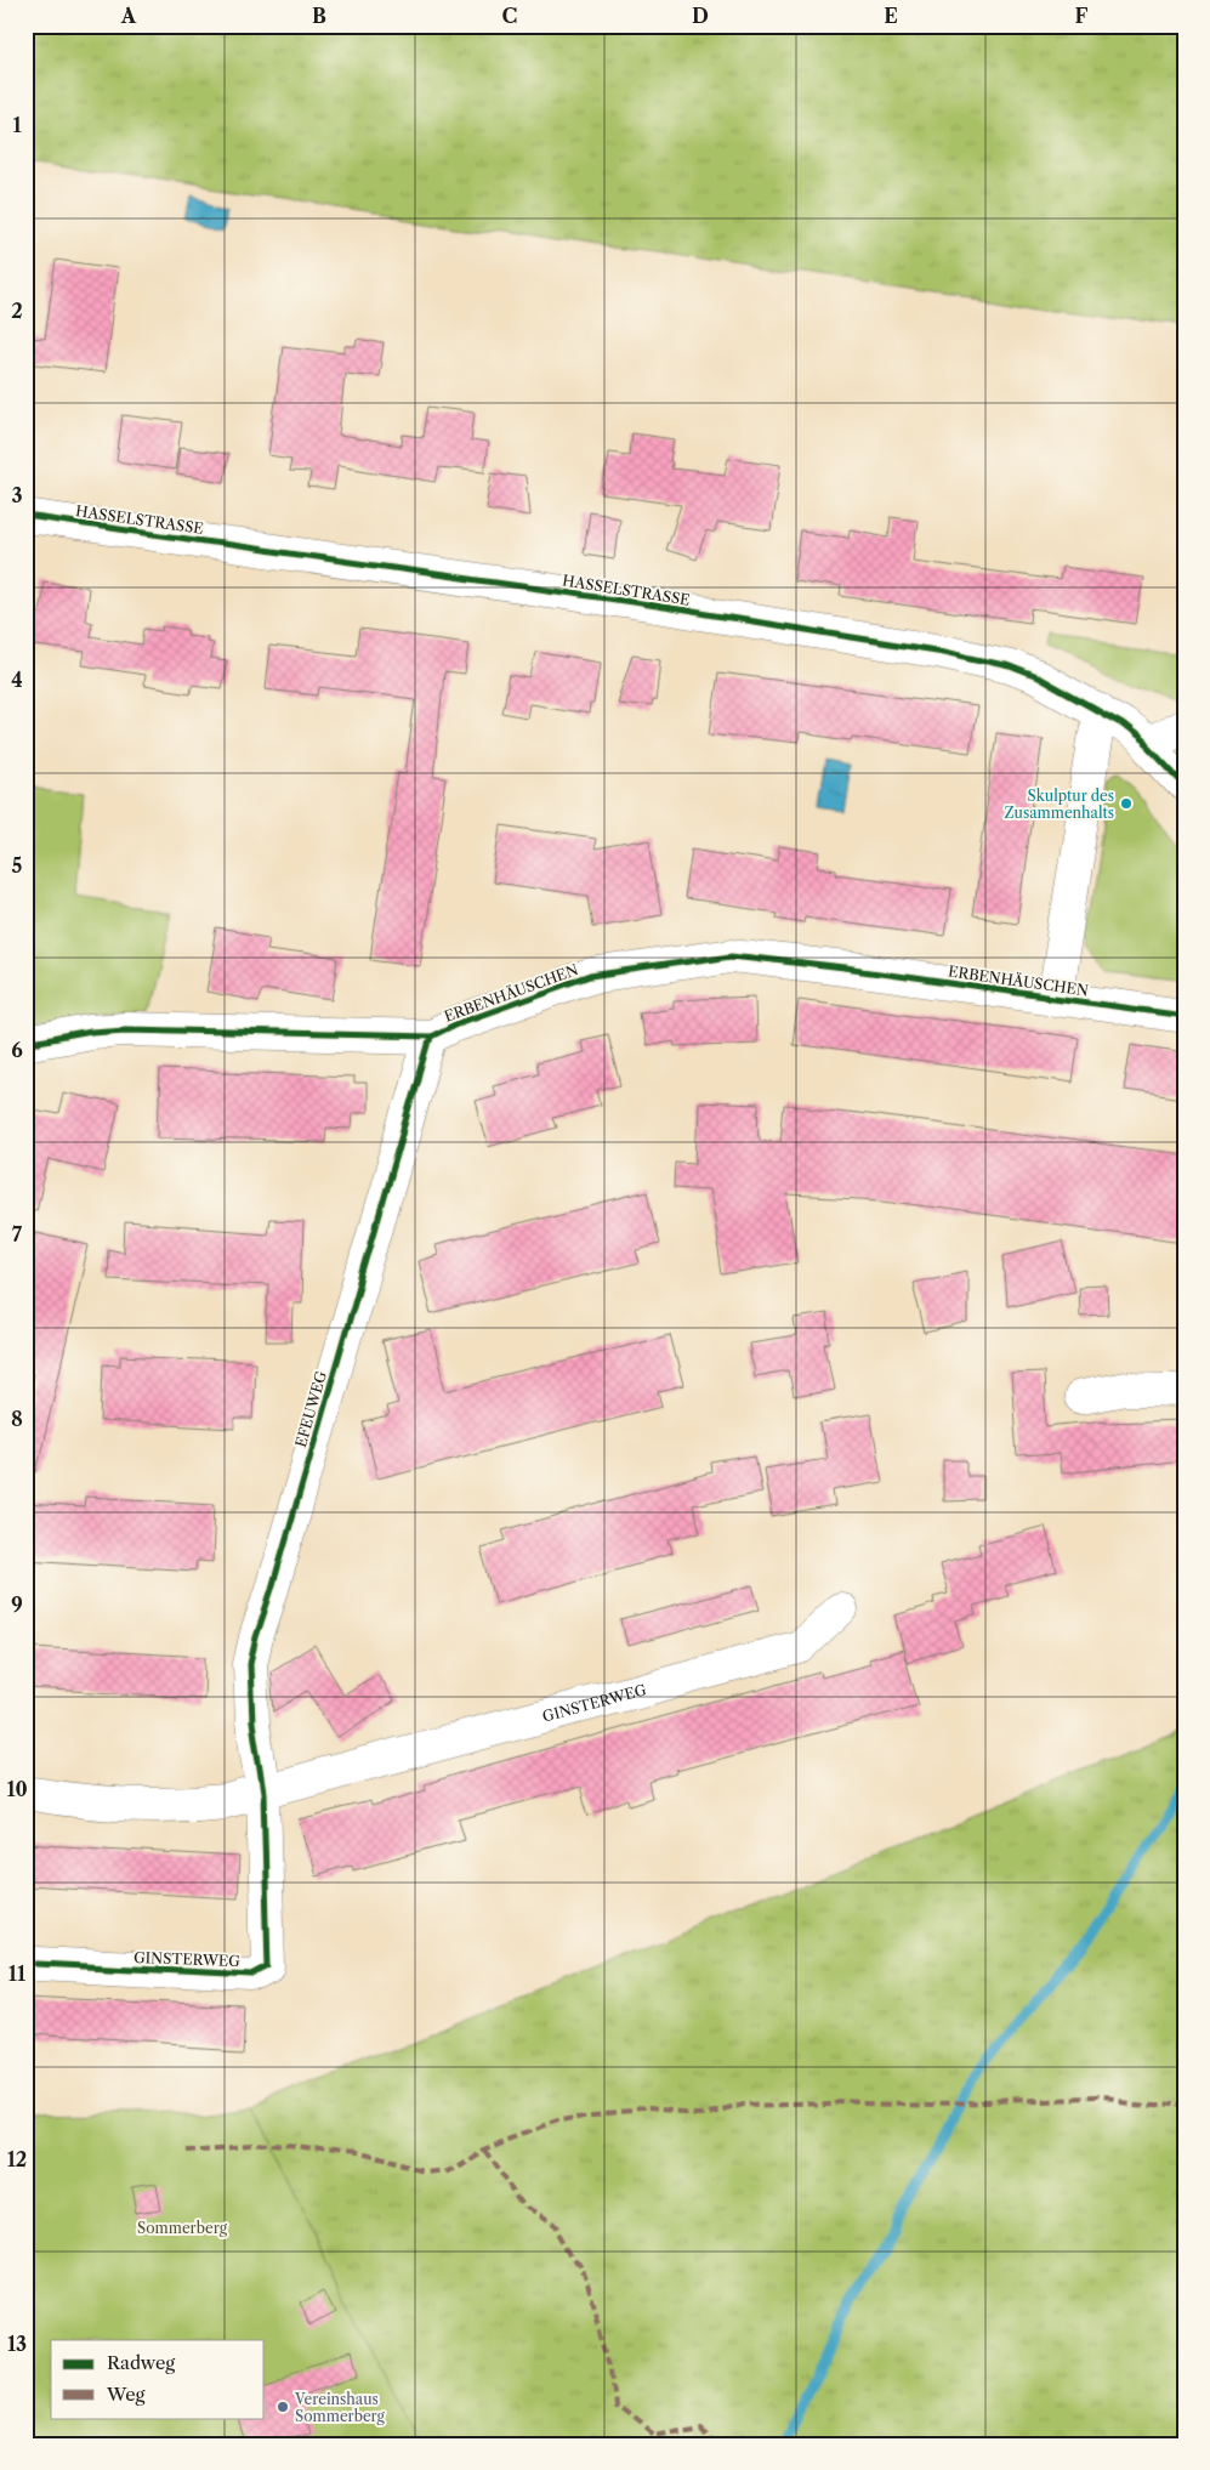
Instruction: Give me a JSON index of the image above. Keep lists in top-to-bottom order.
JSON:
{
  "streets": {
    "street": [
      "HASSELSTRASSE",
      "ERBENHÄUSCHEN",
      "EFEUWEG",
      "GINSTERWEG"
    ]
  },
  "crossings": [
    ["ERBENHÄUSCHEN", "EFEUWEG"],
    ["EFEUWEG", "GINSTERWEG"]
  ],
  "parks": ["Sommerberg"],
  "places": ["Skulptur des Zusammenhalts", "Vereinshaus Sommerberg"],
  "legend": ["Radweg", "Weg"],
  "grid": {
    "columns": [
      "A",
      "B",
      "C",
      "D",
      "E",
      "F"
    ],
    "rows": [
      "1",
      "2",
      "3",
      "4",
      "5",
      "6",
      "7",
      "8",
      "9",
      "10",
      "11",
      "12",
      "13"
    ]
  }
}
